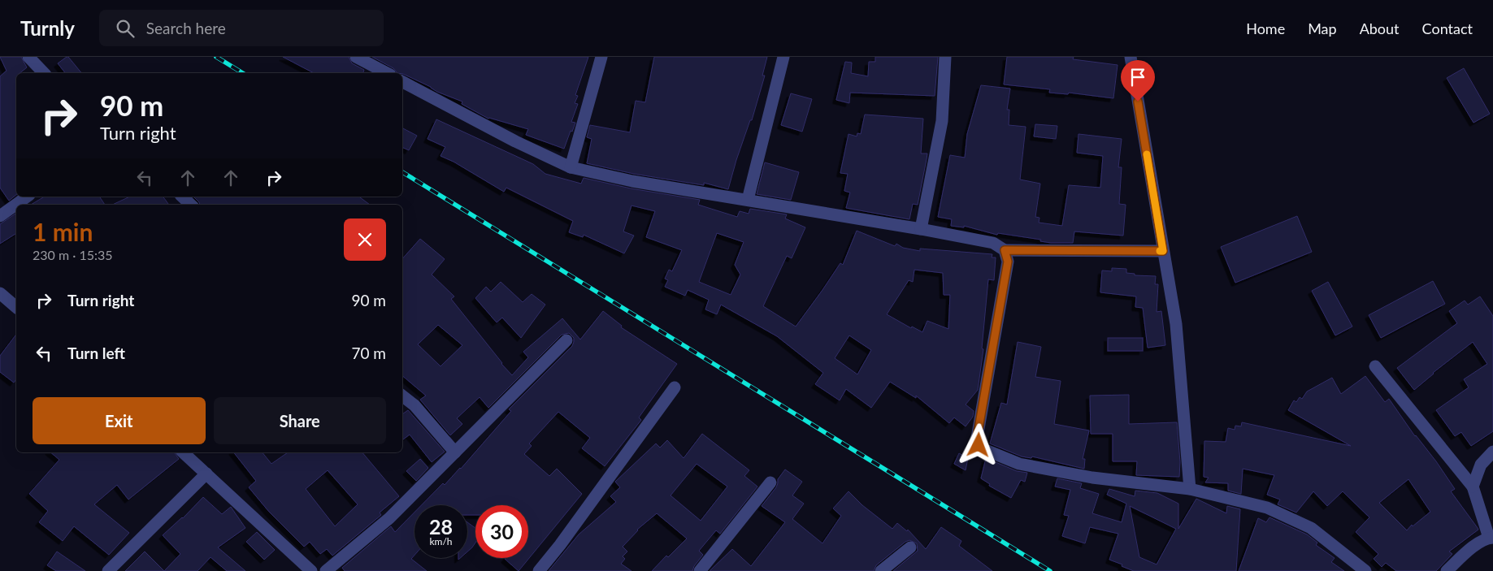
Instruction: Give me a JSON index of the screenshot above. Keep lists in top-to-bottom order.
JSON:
{
  "page": {
    "header": "Turnly",
    "search": "Search here",
    "nav": [
      "Home",
      "Map",
      "About",
      "Contact"
    ],
    "turn": ["90 m", "Turn right"],
    "heading": ["1 min", "230 m · 15:35"],
    "list": [
      {
        "name": "Turn right",
        "value": "90 m"
      },
      {
        "name": "Turn left",
        "value": "70 m"
      }
    ],
    "buttons": ["Exit", "Share"],
    "speed": "28 km/h",
    "limit": "30"
  }
}
